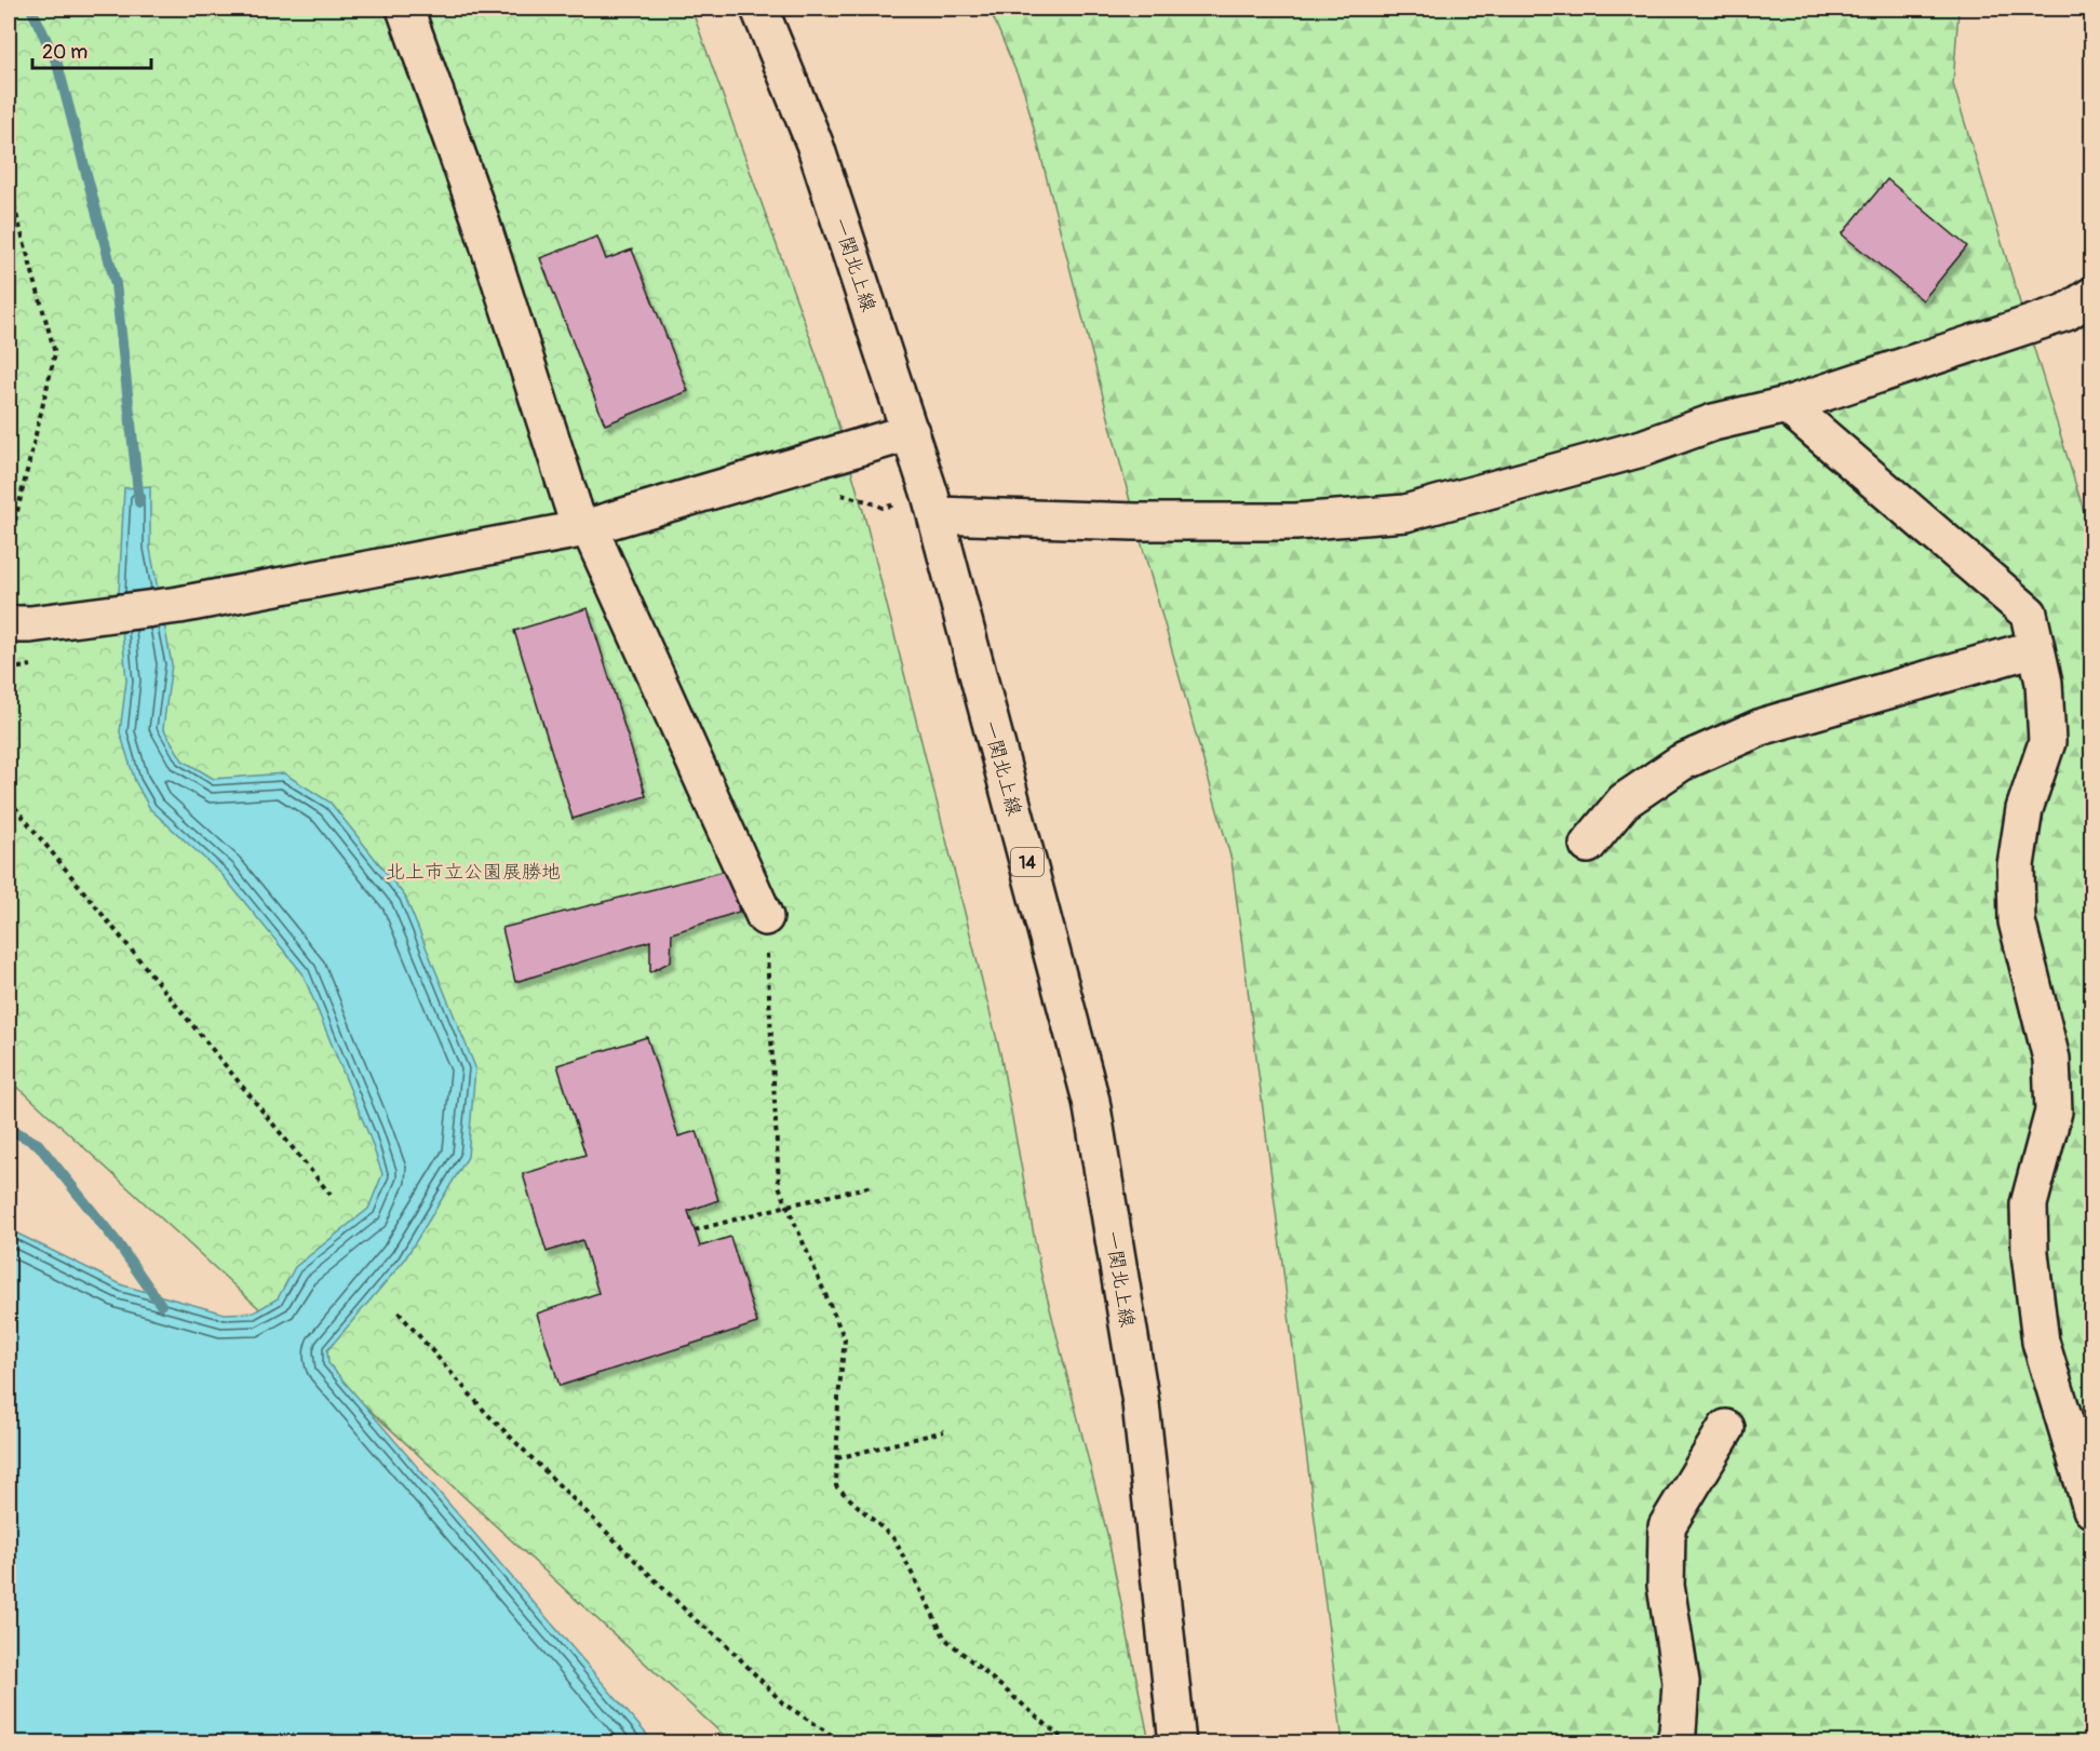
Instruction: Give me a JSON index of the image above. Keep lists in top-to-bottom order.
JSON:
{
  "streets": {
    "street": ["一関北上線", "14"]
  },
  "parks": ["北上市立公園展勝地"],
  "scale_bar": "20 m"
}
